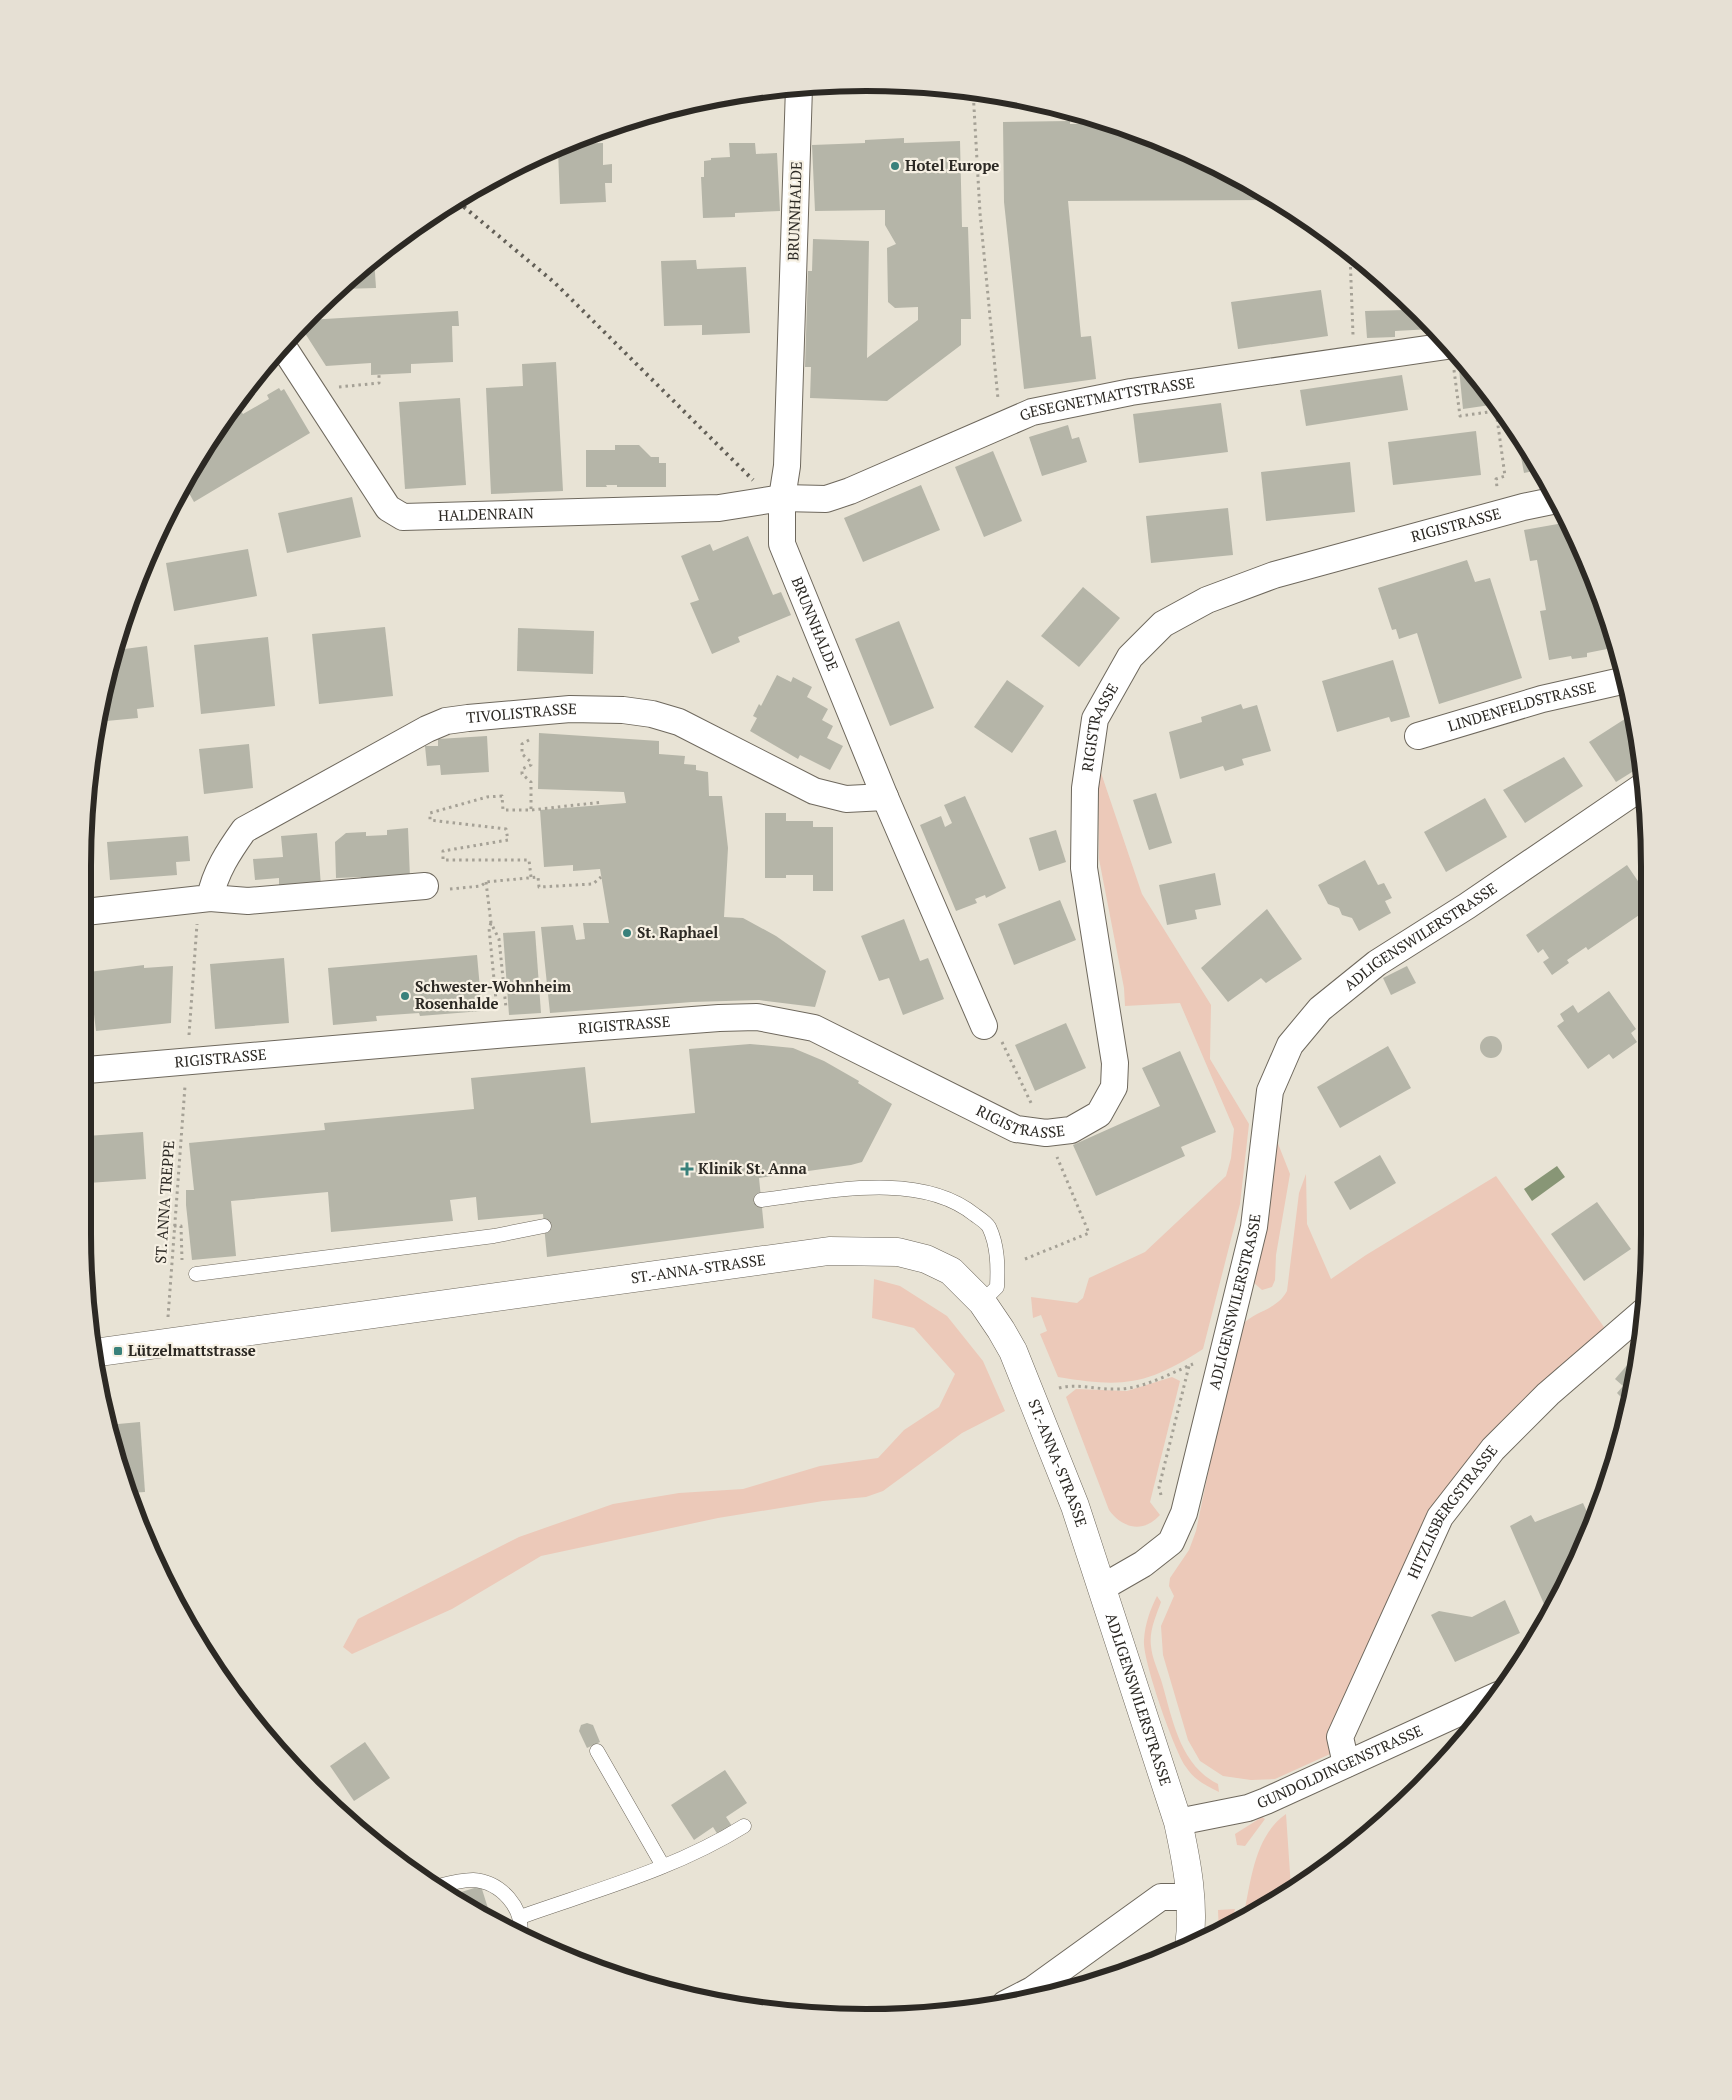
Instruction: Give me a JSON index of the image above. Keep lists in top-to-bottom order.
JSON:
{
  "streets": {
    "main road": ["ADLIGENSWILERSTRASSE", "ST.-ANNA-STRASSE"],
    "street": [
      "BRUNNHALDE",
      "GESEGNETMATTSTRASSE",
      "HALDENRAIN",
      "RIGISTRASSE",
      "LINDENFELDSTRASSE",
      "TIVOLISTRASSE",
      "HITZLISBERGSTRASSE",
      "GUNDOLDINGENSTRASSE"
    ],
    "path": ["ST. ANNA TREPPE"]
  },
  "crossings": [
    ["BRUNNHALDE", "GESEGNETMATTSTRASSE"],
    ["BRUNNHALDE", "HALDENRAIN"],
    ["BRUNNHALDE", "TIVOLISTRASSE"],
    ["GESEGNETMATTSTRASSE", "HALDENRAIN"],
    ["ADLIGENSWILERSTRASSE", "ST.-ANNA-STRASSE"],
    ["ADLIGENSWILERSTRASSE", "GUNDOLDINGENSTRASSE"],
    ["HITZLISBERGSTRASSE", "GUNDOLDINGENSTRASSE"]
  ],
  "places": {
    "other": ["Hotel Europe", "St. Raphael", "Schwester-Wohnheim Rosenhalde"],
    "health": ["Klinik St. Anna"],
    "transit": ["Lützelmattstrasse"]
  }
}
